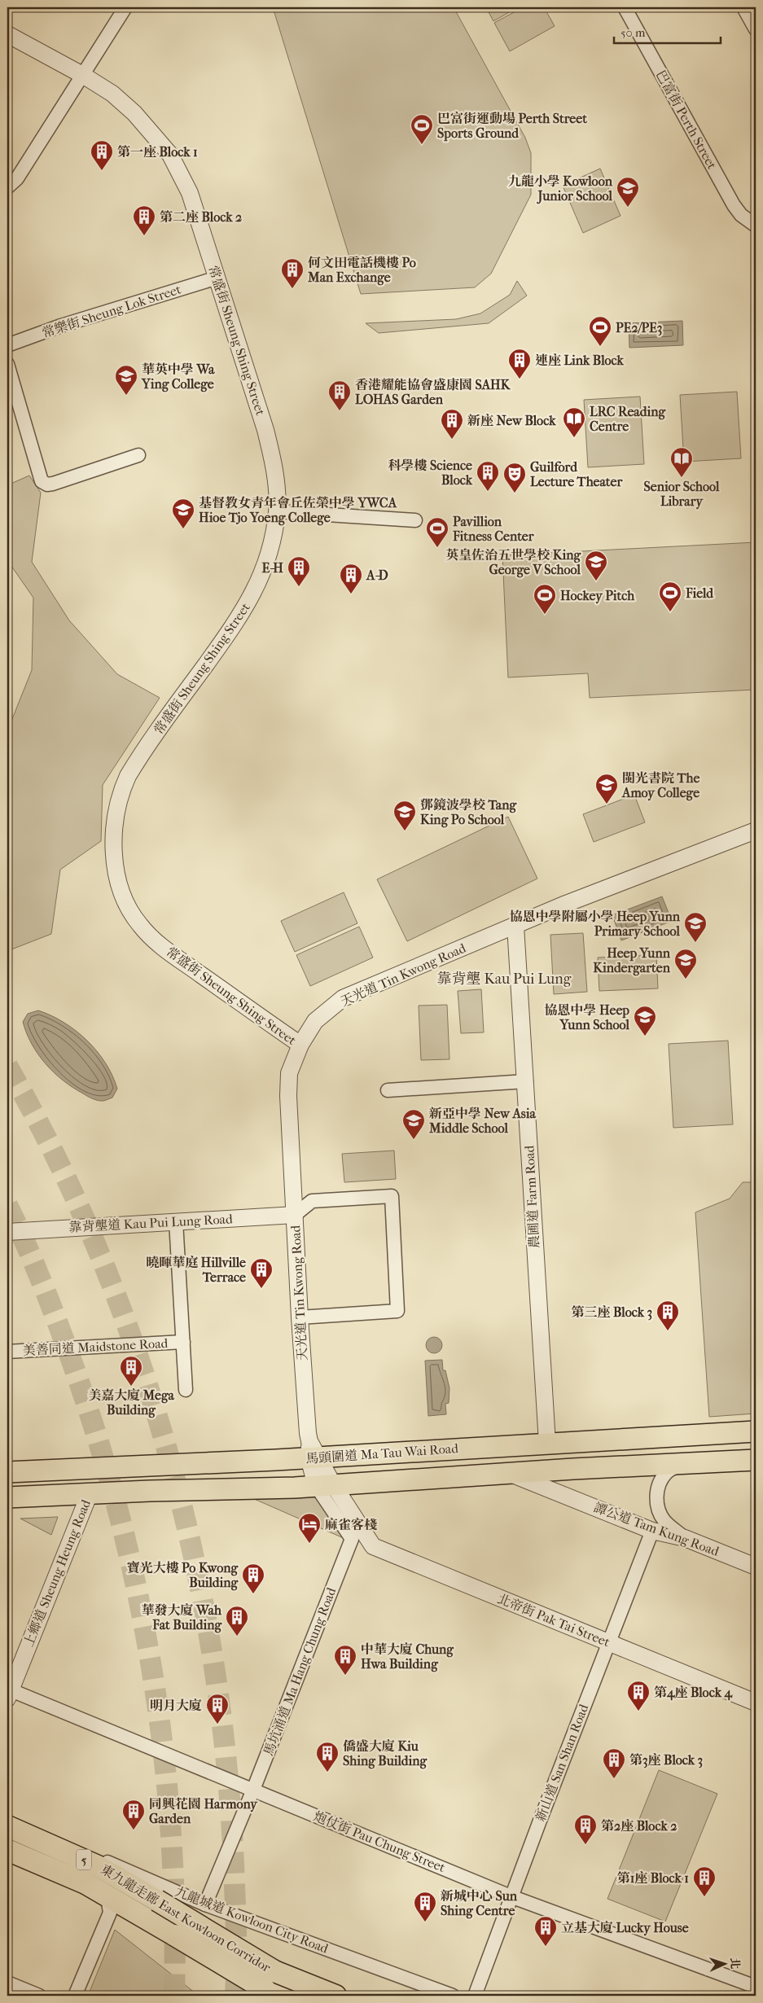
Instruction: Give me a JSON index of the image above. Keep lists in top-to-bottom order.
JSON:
{
  "streets": {
    "highway": ["5", "東九龍走廊 East Kowloon Corridor"],
    "main road": ["馬頭圍道 Ma Tau Wai Road"],
    "street": [
      "巴富街 Perth Street",
      "常樂街 Sheung Lok Street",
      "常盛街 Sheung Shing Street",
      "天光道 Tin Kwong Road",
      "農圃道 Farm Road",
      "靠背壟道 Kau Pui Lung Road",
      "美善同道 Maidstone Road",
      "譚公道 Tam Kung Road",
      "上鄉道 Sheung Heung Road",
      "北帝街 Pak Tai Street",
      "馬坑涌道 Ma Hang Chung Road",
      "新山道 San Shan Road",
      "炮仗街 Pau Chung Street",
      "九龍城道 Kowloon City Road"
    ]
  },
  "crossings": [
    ["常樂街 Sheung Lok Street", "常盛街 Sheung Shing Street"],
    ["常盛街 Sheung Shing Street", "天光道 Tin Kwong Road"],
    ["天光道 Tin Kwong Road", "農圃道 Farm Road"],
    ["天光道 Tin Kwong Road", "靠背壟道 Kau Pui Lung Road"],
    ["天光道 Tin Kwong Road", "馬頭圍道 Ma Tau Wai Road"],
    ["農圃道 Farm Road", "馬頭圍道 Ma Tau Wai Road"],
    ["譚公道 Tam Kung Road", "新山道 San Shan Road"],
    ["上鄉道 Sheung Heung Road", "炮仗街 Pau Chung Street"],
    ["北帝街 Pak Tai Street", "馬坑涌道 Ma Hang Chung Road"],
    ["北帝街 Pak Tai Street", "新山道 San Shan Road"],
    ["馬坑涌道 Ma Hang Chung Road", "炮仗街 Pau Chung Street"],
    ["馬坑涌道 Ma Hang Chung Road", "九龍城道 Kowloon City Road"],
    ["新山道 San Shan Road", "炮仗街 Pau Chung Street"]
  ],
  "districts": ["靠背壟 Kau Pui Lung"],
  "places": {
    "sports": [
      "巴富街運動場 Perth Street Sports Ground",
      "PE2/PE3",
      "Pavillion Fitness Center",
      "Field",
      "Hockey Pitch"
    ],
    "building": [
      "第一座 Block 1",
      "第二座 Block 2",
      "何文田電話機樓 Po Man Exchange",
      "連座 Link Block",
      "香港耀能協會盛康園 SAHK LOHAS Garden",
      "新座 New Block",
      "科學樓 Science Block",
      "E-H",
      "A-D",
      "曉暉華庭 Hillville Terrace",
      "第三座 Block 3",
      "美嘉大廈 Mega Building",
      "寶光大樓 Po Kwong Building",
      "華發大廈 Wah Fat Building",
      "中華大廈 Chung Hwa Building",
      "第4座 Block 4",
      "明月大廈",
      "僑盛大廈 Kiu Shing Building",
      "第3座 Block 3",
      "同興花園 Harmony Garden",
      "第2座 Block 2",
      "第1座 Block 1",
      "新城中心 Sun Shing Centre",
      "立基大廈 Lucky House"
    ],
    "school or university": [
      "九龍小學 Kowloon Junior School",
      "華英中學 Wa Ying College",
      "基督教女青年會丘佐榮中學 YWCA Hioe Tjo Yoeng College",
      "英皇佐治五世學校 King George V School",
      "閩光書院 The Amoy College",
      "鄧鏡波學校 Tang King Po School",
      "協恩中學附屬小學 Heep Yunn Primary School",
      "Heep Yunn Kindergarten",
      "協恩中學 Heep Yunn School",
      "新亞中學 New Asia Middle School"
    ],
    "library": ["LRC Reading Centre", "Senior School Library"],
    "theatre": ["Guilford Lecture Theater"],
    "hotel": ["麻雀客棧"]
  },
  "scale_bar": "50 m",
  "north": "right"
}
